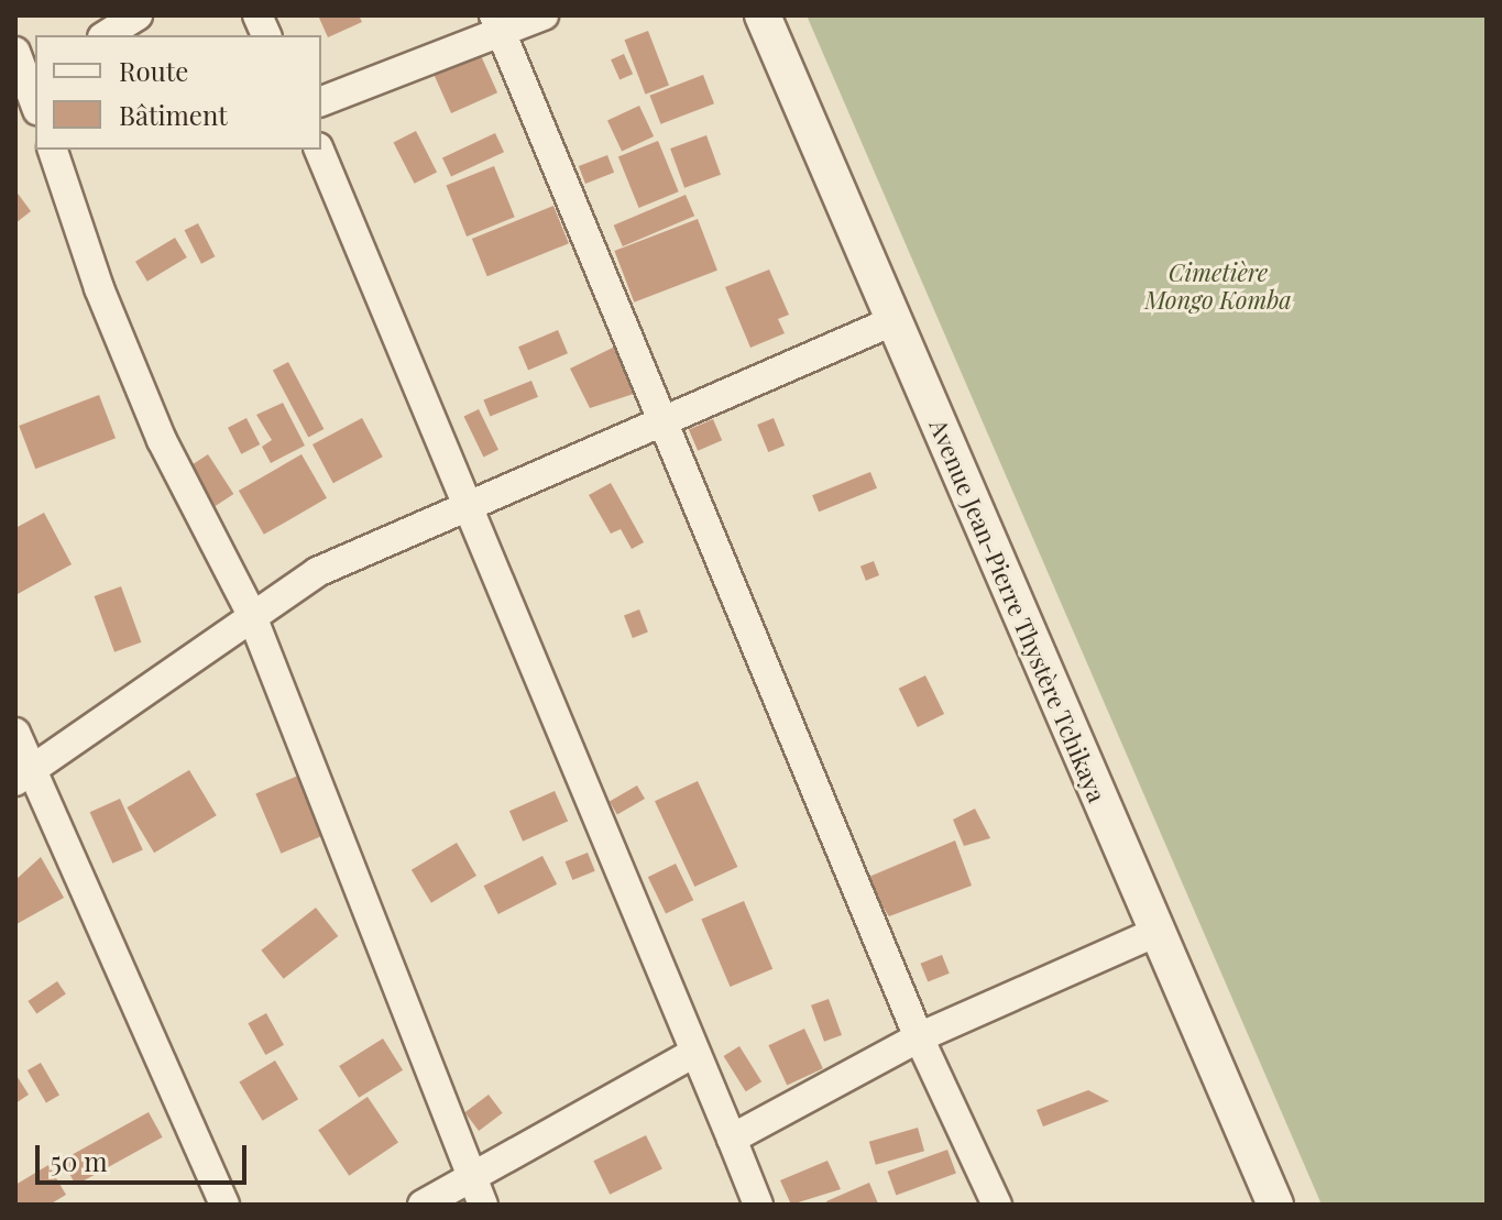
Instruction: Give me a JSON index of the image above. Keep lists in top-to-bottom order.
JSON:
{
  "streets": {
    "street": ["Avenue Jean-Pierre Thystère Tchikaya"]
  },
  "parks": ["Cimetière Mongo Komba"],
  "legend": ["Route", "Bâtiment"],
  "scale_bar": "50 m"
}
